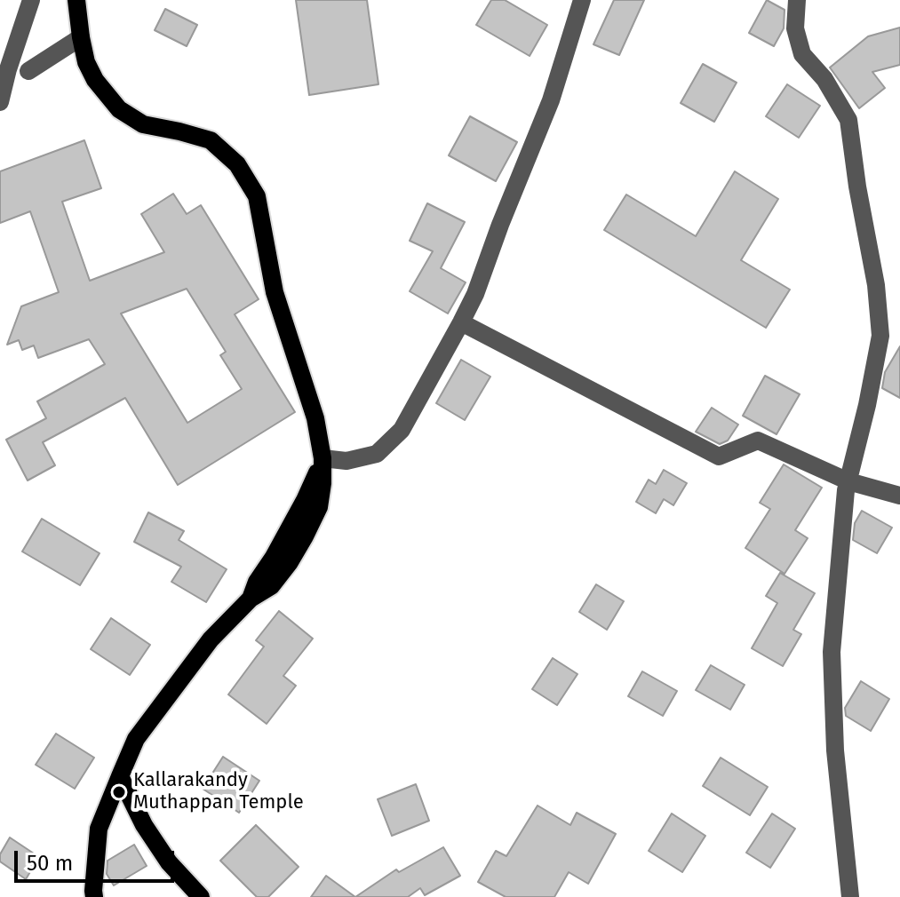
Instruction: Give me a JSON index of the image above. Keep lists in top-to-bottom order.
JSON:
{
  "places": ["Kallarakandy Muthappan Temple"],
  "scale_bar": "50 m"
}
